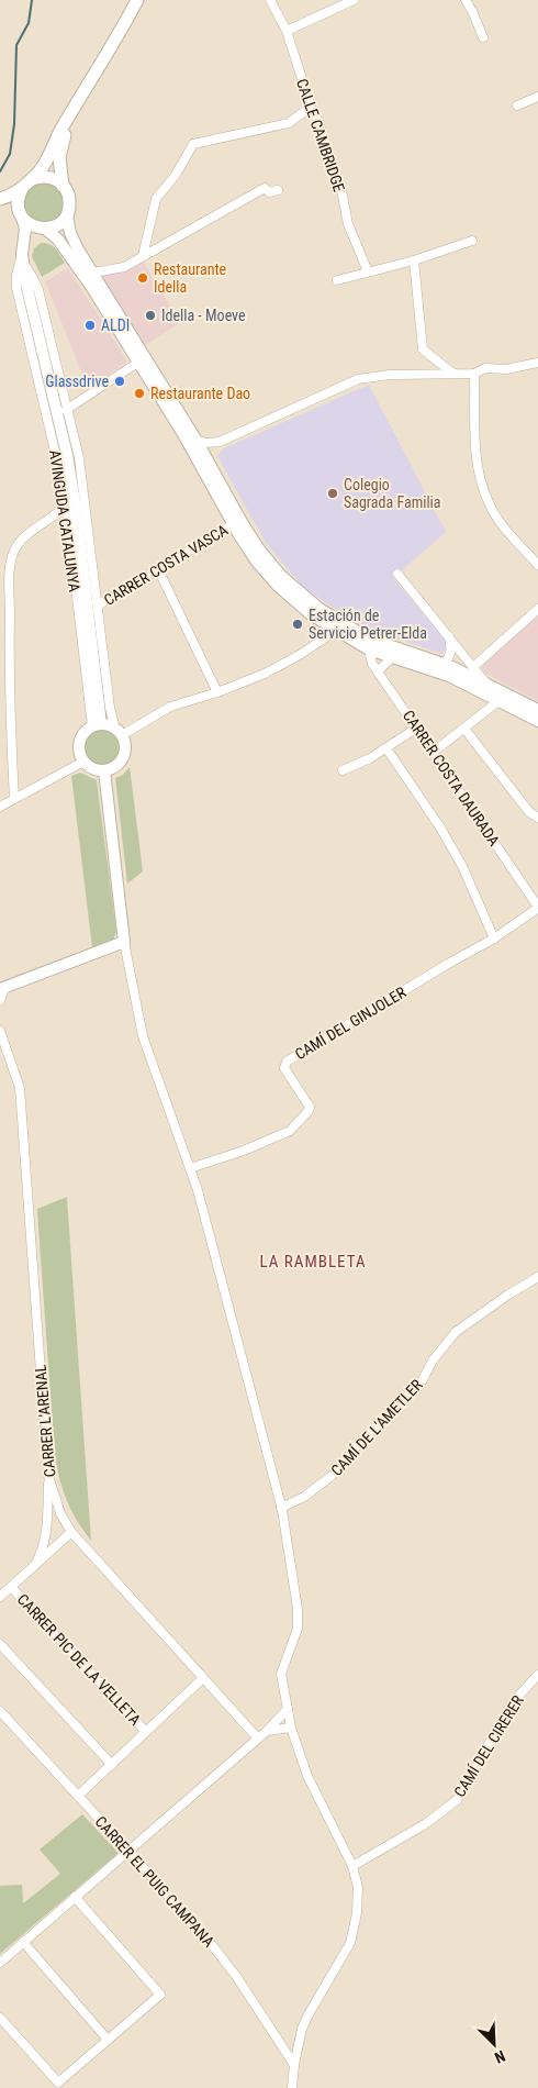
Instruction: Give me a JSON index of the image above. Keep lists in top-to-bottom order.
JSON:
{
  "streets": {
    "street": [
      "CALLE CAMBRIDGE",
      "AVINGUDA CATALUNYA",
      "CARRER COSTA VASCA",
      "CARRER COSTA DAURADA",
      "CAMÍ DEL GINJOLER",
      "CARRER L'ARENAL",
      "CAMÍ DE L'AMETLER",
      "CARRER PIC DE LA VELLETA",
      "CAMÍ DEL CIRERER",
      "CARRER EL PUIG CAMPANA"
    ]
  },
  "crossings": [
    ["AVINGUDA CATALUNYA", "CARRER COSTA VASCA"]
  ],
  "districts": ["LA RAMBLETA"],
  "places": [
    "Restaurante Idella",
    "Idella - Moeve",
    "ALDI",
    "Glassdrive",
    "Restaurante Dao",
    "Colegio Sagrada Familia",
    "Estación de Servicio Petrer-Elda"
  ],
  "north": "bottom right"
}
